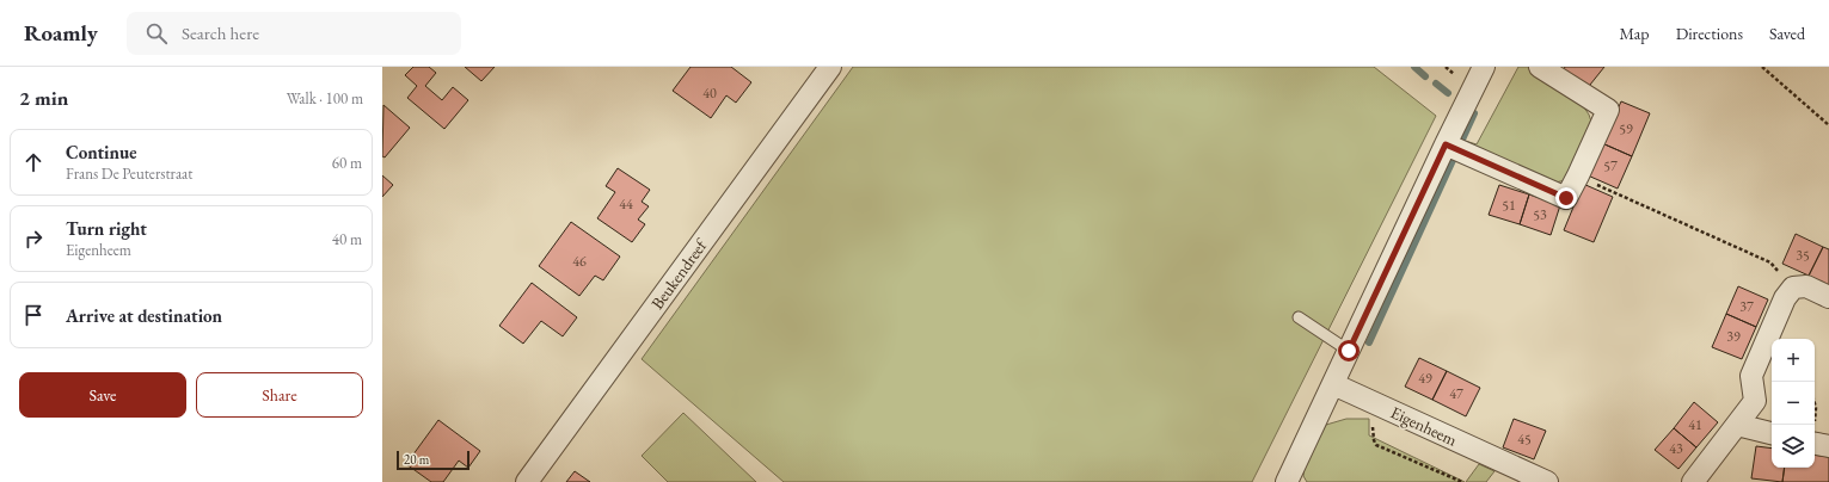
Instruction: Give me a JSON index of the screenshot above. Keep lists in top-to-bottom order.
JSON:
{
  "streets": {
    "street": ["Beukendreef", "Eigenheem"]
  },
  "house_numbers": [
    "40",
    "59",
    "57",
    "44",
    "51",
    "53",
    "35",
    "46",
    "37",
    "39",
    "49",
    "47",
    "41",
    "45",
    "43"
  ],
  "scale_bar": "20 m",
  "page": {
    "header": "Roamly",
    "search": "Search here",
    "nav": ["Map", "Directions", "Saved"],
    "heading": ["2 min", "Walk · 100 m"],
    "list": [
      ["Continue", "Frans De Peuterstraat", "60 m"],
      ["Turn right", "Eigenheem", "40 m"],
      "Arrive at destination"
    ],
    "map_buttons": ["+", "−"],
    "buttons": ["Save", "Share"],
    "scale": "20 m"
  }
}
